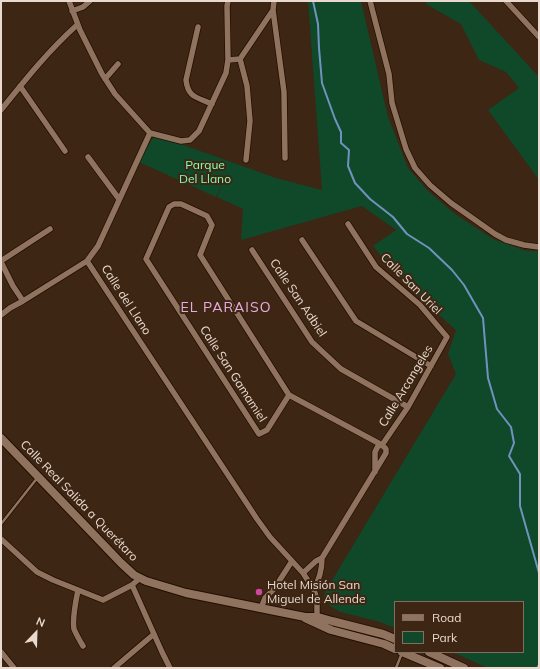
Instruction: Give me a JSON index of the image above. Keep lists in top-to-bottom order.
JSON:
{
  "streets": {
    "street": [
      "Calle San Uriel",
      "Calle San Adbiel",
      "Calle del Llano",
      "Calle San Gamamiel",
      "Calle Arcangeles",
      "Calle Real Salida a Querétaro"
    ]
  },
  "crossings": [
    ["Calle San Uriel", "Calle Arcangeles"],
    ["Calle San Adbiel", "Calle Arcangeles"],
    ["Calle del Llano", "Calle Arcangeles"],
    ["Calle del Llano", "Calle Real Salida a Querétaro"],
    ["Calle San Gamamiel", "Calle Arcangeles"]
  ],
  "districts": ["EL PARAISO"],
  "parks": ["Parque Del Llano"],
  "places": ["Hotel Misión San Miguel de Allende"],
  "legend": ["Road", "Park"],
  "north": "top right"
}
